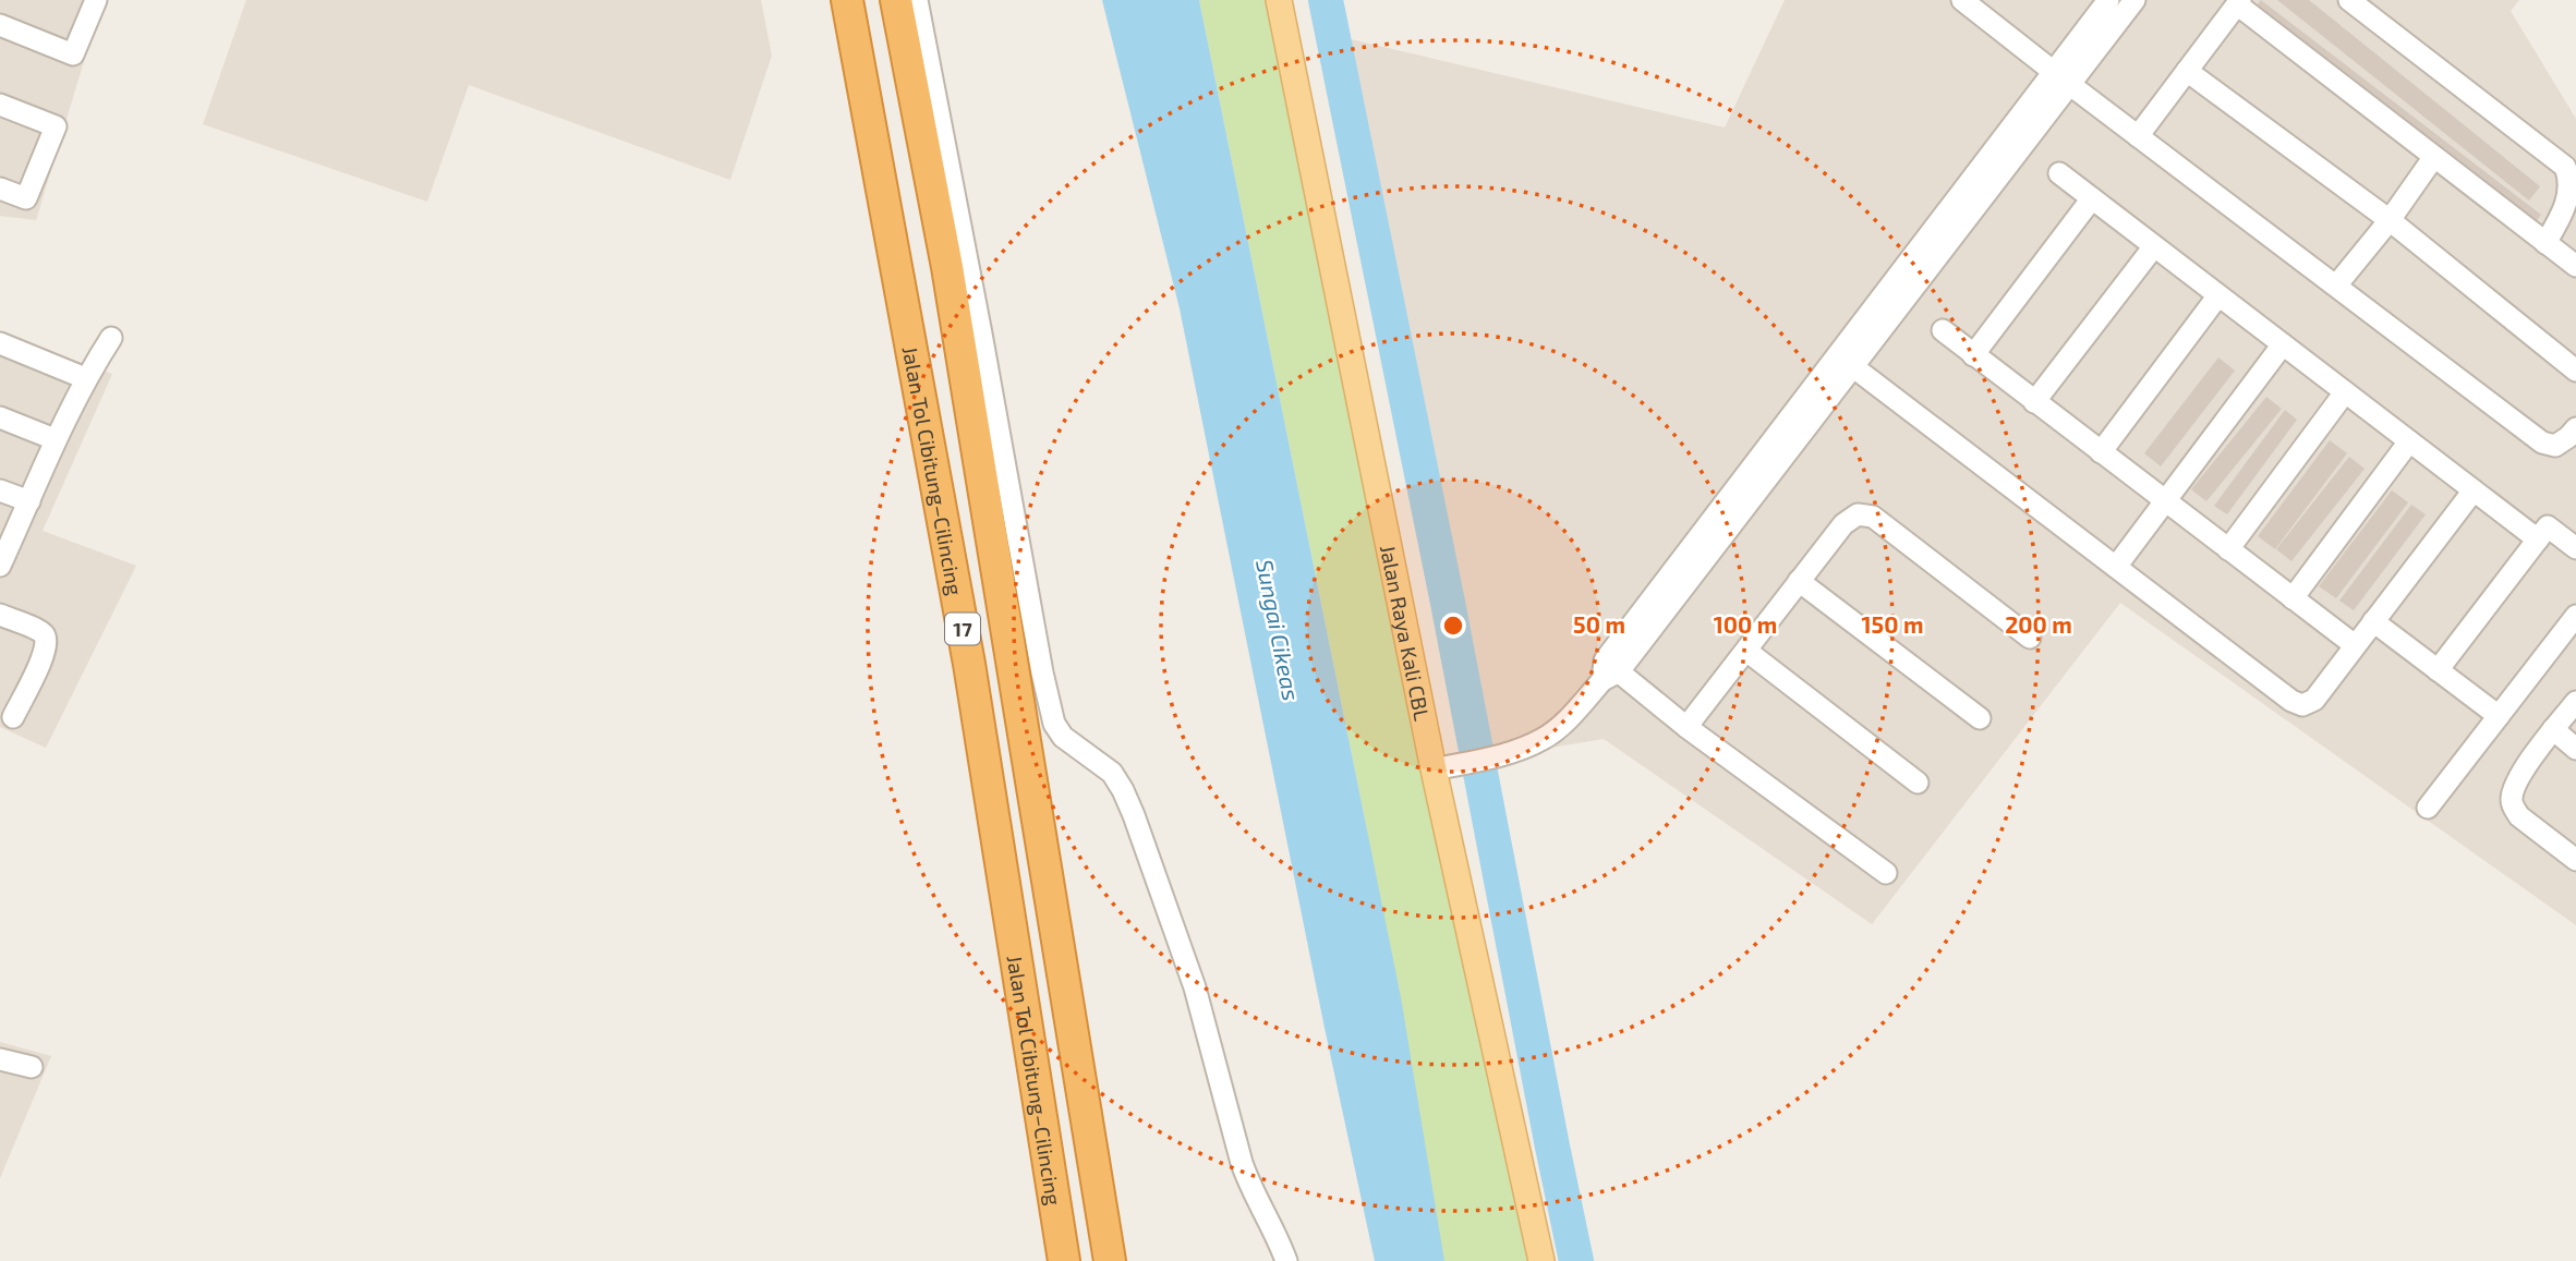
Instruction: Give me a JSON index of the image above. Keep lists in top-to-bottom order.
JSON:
{
  "streets": {
    "highway": ["Jalan Tol Cibitung–Cilincing", "17"],
    "main road": ["Jalan Raya Kali CBL"]
  },
  "water": ["Sungai Cikeas"],
  "rings": [
    "50 m",
    "100 m",
    "150 m",
    "200 m"
  ]
}
